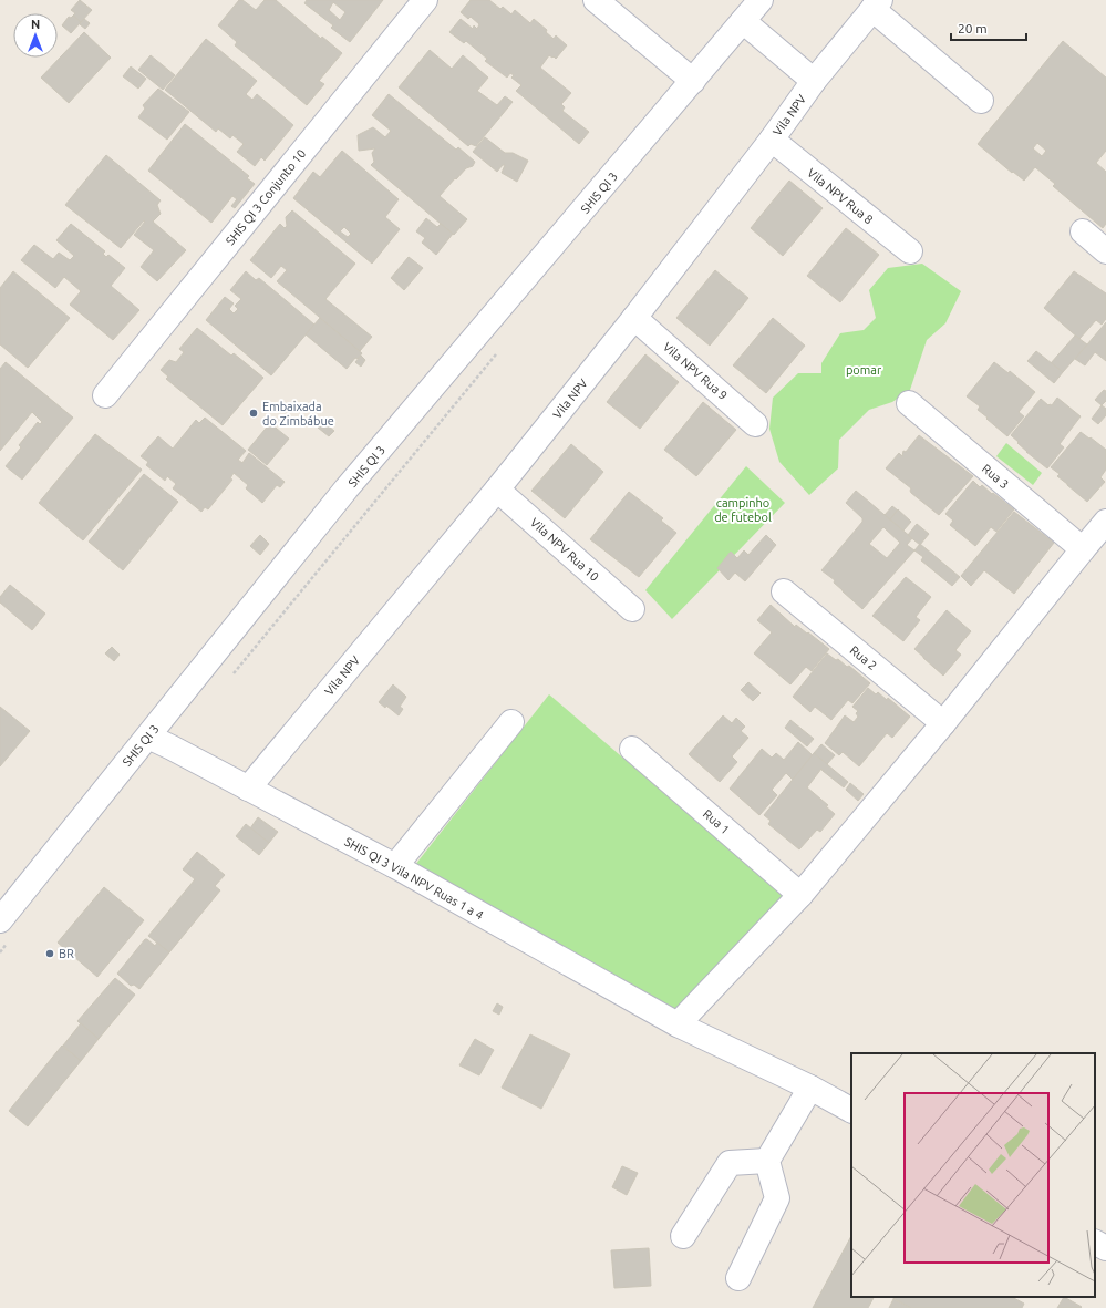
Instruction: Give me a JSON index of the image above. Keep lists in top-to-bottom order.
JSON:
{
  "streets": {
    "street": [
      "Vila NPV",
      "SHIS QI 3",
      "Vila NPV Rua 8",
      "SHIS QI 3 Conjunto 10",
      "Vila NPV Rua 9",
      "Rua 3",
      "Vila NPV Rua 10",
      "Rua 2",
      "Rua 1",
      "SHIS QI 3 Vila NPV Ruas 1 a 4"
    ]
  },
  "crossings": [
    ["Vila NPV", "Vila NPV Rua 8"],
    ["Vila NPV", "Vila NPV Rua 9"],
    ["Vila NPV", "Vila NPV Rua 10"],
    ["Vila NPV", "SHIS QI 3 Vila NPV Ruas 1 a 4"],
    ["SHIS QI 3", "SHIS QI 3 Vila NPV Ruas 1 a 4"]
  ],
  "parks": ["pomar", "campinho de futebol"],
  "places": ["Embaixada do Zimbábue", "BR"],
  "scale_bar": "20 m",
  "north": "top"
}
